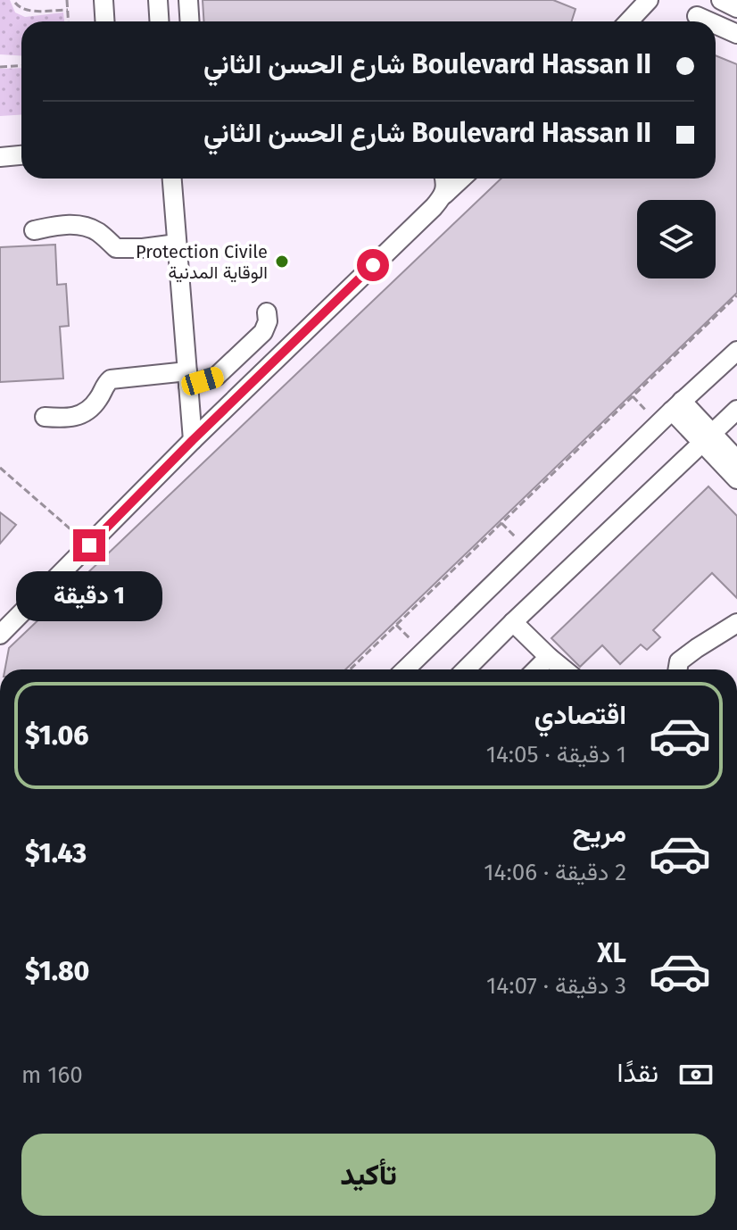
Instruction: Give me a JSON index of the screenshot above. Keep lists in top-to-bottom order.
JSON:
{
  "places": ["Protection Civile الوقاية المدنية"],
  "page": {
    "banner": ["Boulevard Hassan II شارع الحسن الثاني", "Boulevard Hassan II شارع الحسن الثاني"],
    "bubble": "1 دقيقة",
    "list": [
      {
        "name": "اقتصادي",
        "note": "1 دقيقة · 14:05",
        "value": "$1.06"
      },
      {
        "name": "مريح",
        "note": "2 دقيقة · 14:06",
        "value": "$1.43"
      },
      {
        "name": "XL",
        "note": "3 دقيقة · 14:07",
        "value": "$1.80"
      }
    ],
    "pay": ["نقدًا", "160 m"],
    "buttons": "تأكيد"
  }
}
